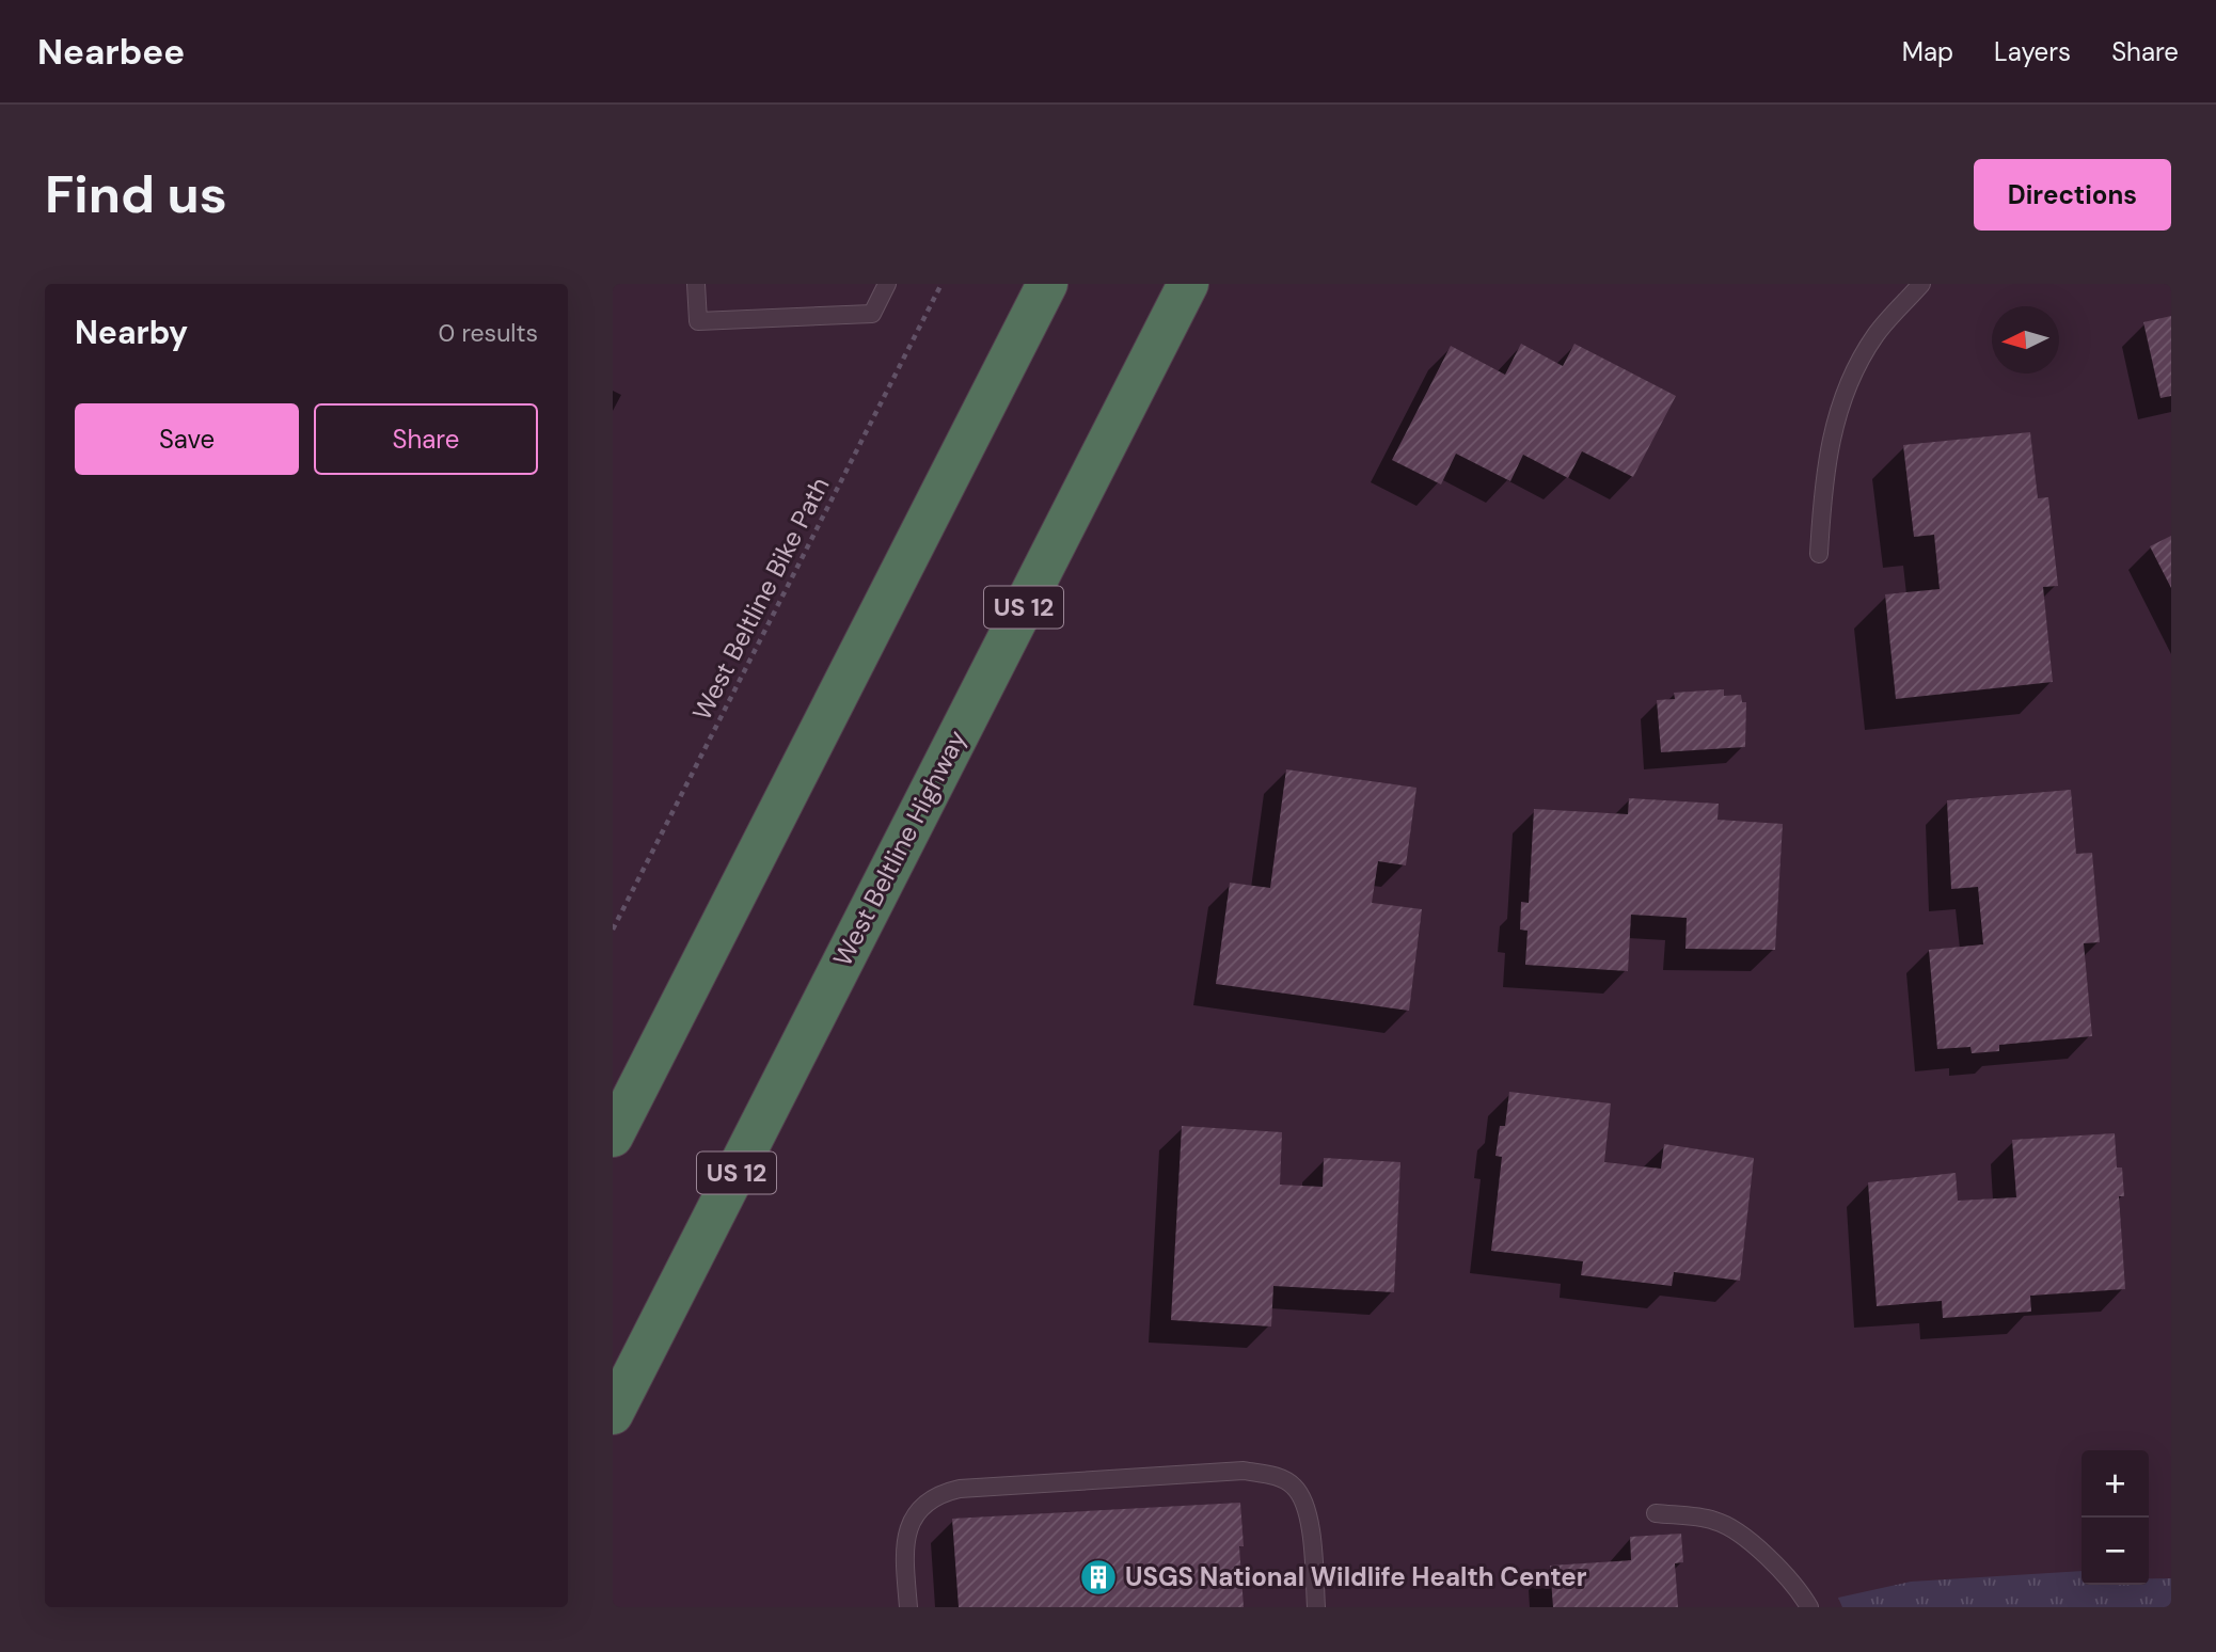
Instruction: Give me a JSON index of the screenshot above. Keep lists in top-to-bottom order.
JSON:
{
  "streets": {
    "highway": ["US 12", "West Beltline Highway"],
    "path": ["West Beltline Bike Path"]
  },
  "places": {
    "building": ["USGS National Wildlife Health Center"]
  },
  "north": "left",
  "page": {
    "header": "Nearbee",
    "nav": ["Map", "Layers", "Share"],
    "buttons": [
      "Directions",
      ["Save", "Share"]
    ],
    "title": "Find us",
    "heading": ["Nearby", "0 results"],
    "map_buttons": ["+", "−"]
  }
}
